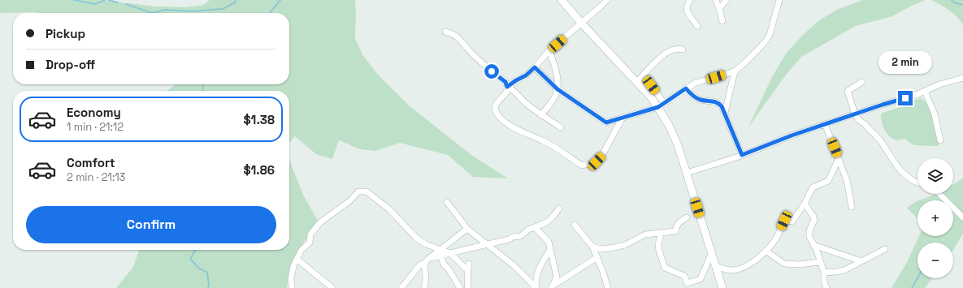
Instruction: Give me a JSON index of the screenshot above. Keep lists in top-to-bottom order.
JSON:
{
  "page": {
    "banner": ["Pickup", "Drop-off"],
    "bubble": "2 min",
    "list": [
      {
        "name": "Economy",
        "note": "1 min · 21:12",
        "value": "$1.38"
      },
      {
        "name": "Comfort",
        "note": "2 min · 21:13",
        "value": "$1.86"
      }
    ],
    "map_buttons": ["+", "−"],
    "buttons": "Confirm"
  }
}
